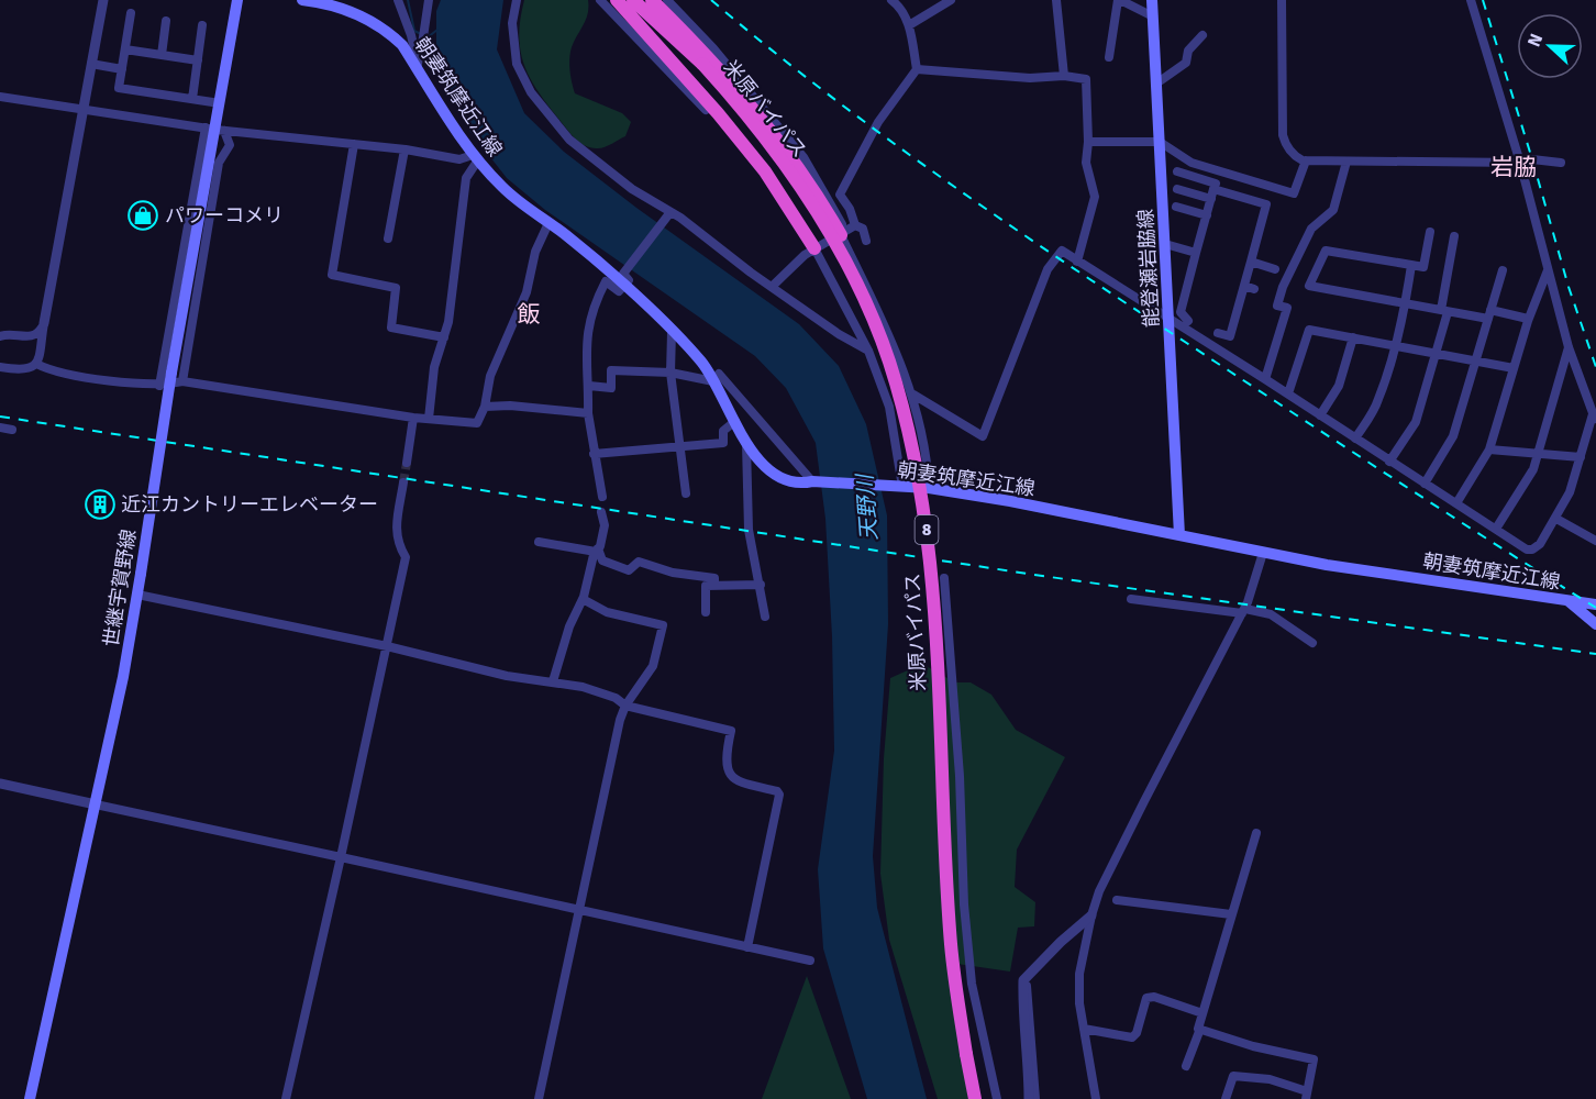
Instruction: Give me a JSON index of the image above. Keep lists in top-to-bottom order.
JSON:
{
  "streets": {
    "highway": ["米原バイパス", "8"],
    "main road": ["朝妻筑摩近江線", "能登瀬岩脇線", "世継宇賀野線"]
  },
  "crossings": [
    ["朝妻筑摩近江線", "能登瀬岩脇線"]
  ],
  "districts": ["岩脇", "飯"],
  "water": ["天野川"],
  "places": {
    "shop": ["パワーコメリ"],
    "building": ["近江カントリーエレベーター"]
  },
  "north": "left"
}
